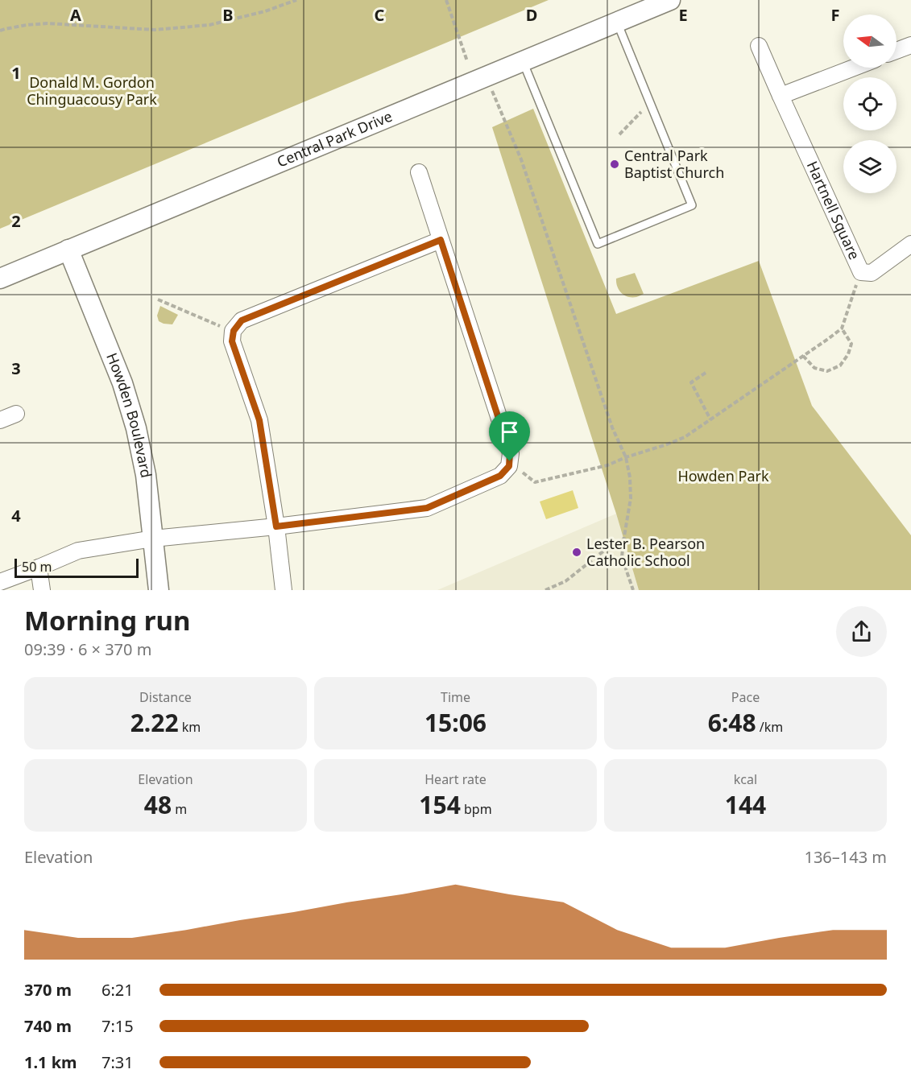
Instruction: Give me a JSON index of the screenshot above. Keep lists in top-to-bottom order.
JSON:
{
  "streets": {
    "street": ["Central Park Drive", "Hartnell Square", "Howden Boulevard"]
  },
  "crossings": [
    ["Central Park Drive", "Howden Boulevard"]
  ],
  "parks": ["Donald M. Gordon Chinguacousy Park", "Howden Park"],
  "places": ["Central Park Baptist Church", "Lester B. Pearson Catholic School"],
  "scale_bar": "50 m",
  "north": "left",
  "page": {
    "scale": "50 m",
    "heading": ["Morning run", "09:39 · 6 × 370 m"],
    "stats": [
      ["Distance", "2.22 km"],
      ["Time", "15:06"],
      ["Pace", "6:48 /km"],
      ["Elevation", "48 m"],
      ["Heart rate", "154 bpm"],
      ["kcal", "144"]
    ],
    "chart": ["Elevation", "136–143 m"],
    "list": [
      {
        "name": "370 m",
        "note": "6:21"
      },
      {
        "name": "740 m",
        "note": "7:15"
      },
      {
        "name": "1.1 km",
        "note": "7:31"
      }
    ]
  },
  "grid": {
    "columns": [
      "A",
      "B",
      "C",
      "D",
      "E",
      "F"
    ],
    "rows": [
      "1",
      "2",
      "3",
      "4"
    ]
  }
}
